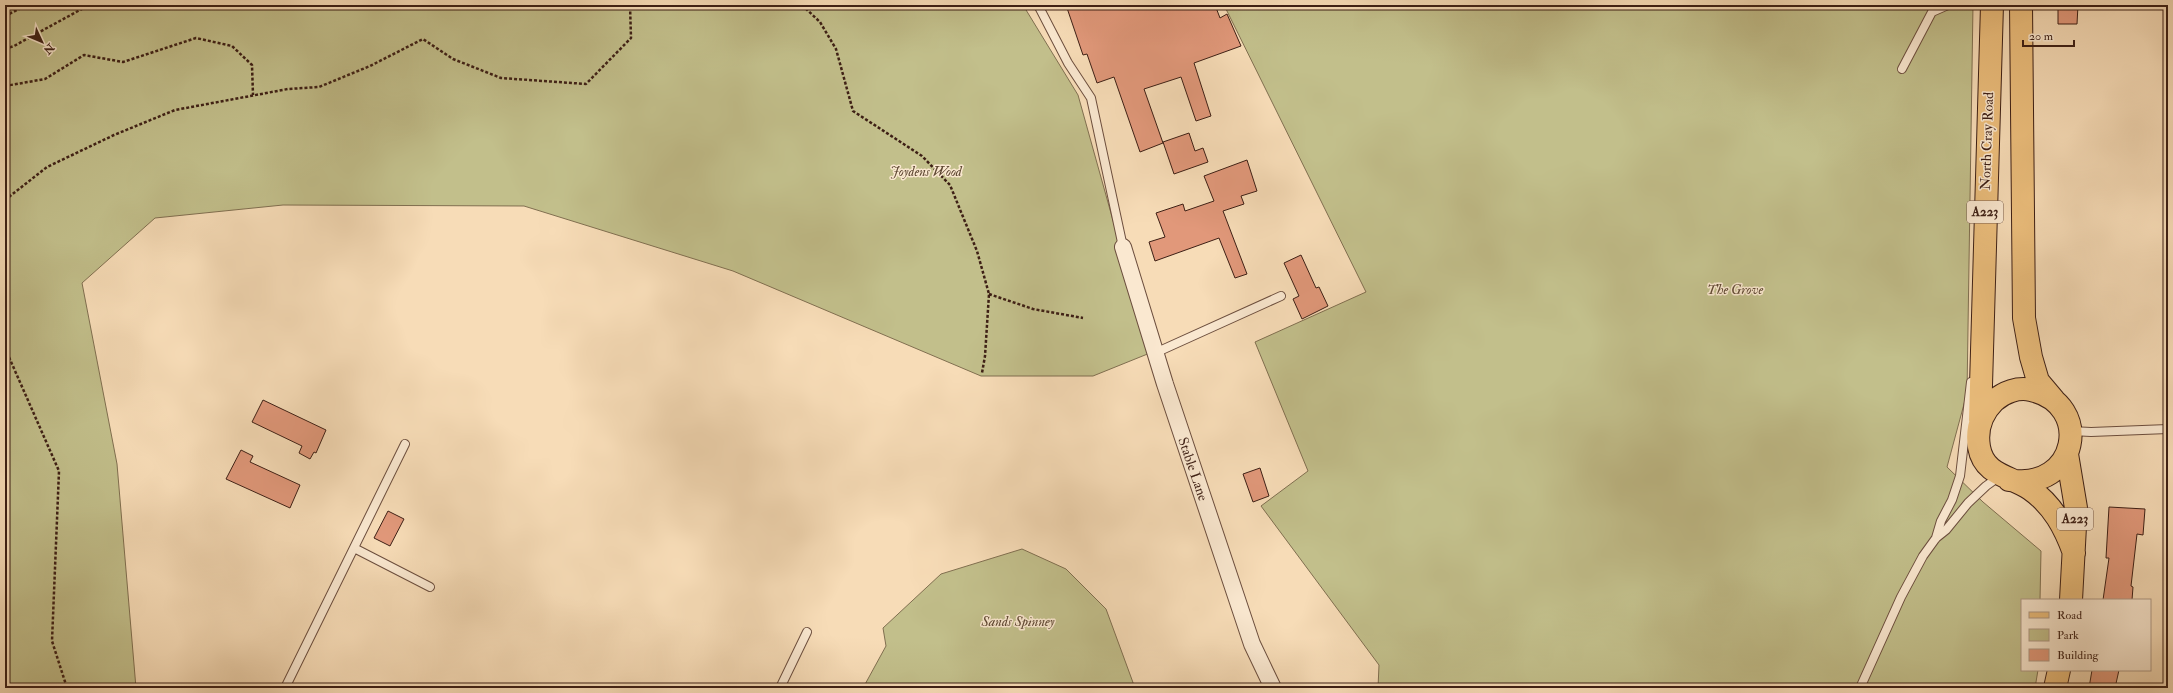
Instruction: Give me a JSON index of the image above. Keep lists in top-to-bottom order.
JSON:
{
  "streets": {
    "main road": ["North Cray Road", "A223"],
    "street": ["Stable Lane"]
  },
  "crossings": [
    ["North Cray Road", "A223"]
  ],
  "parks": ["Joydens Wood", "The Grove", "Sands Spinney"],
  "legend": ["Road", "Park", "Building"],
  "scale_bar": "20 m",
  "north": "bottom right"
}
